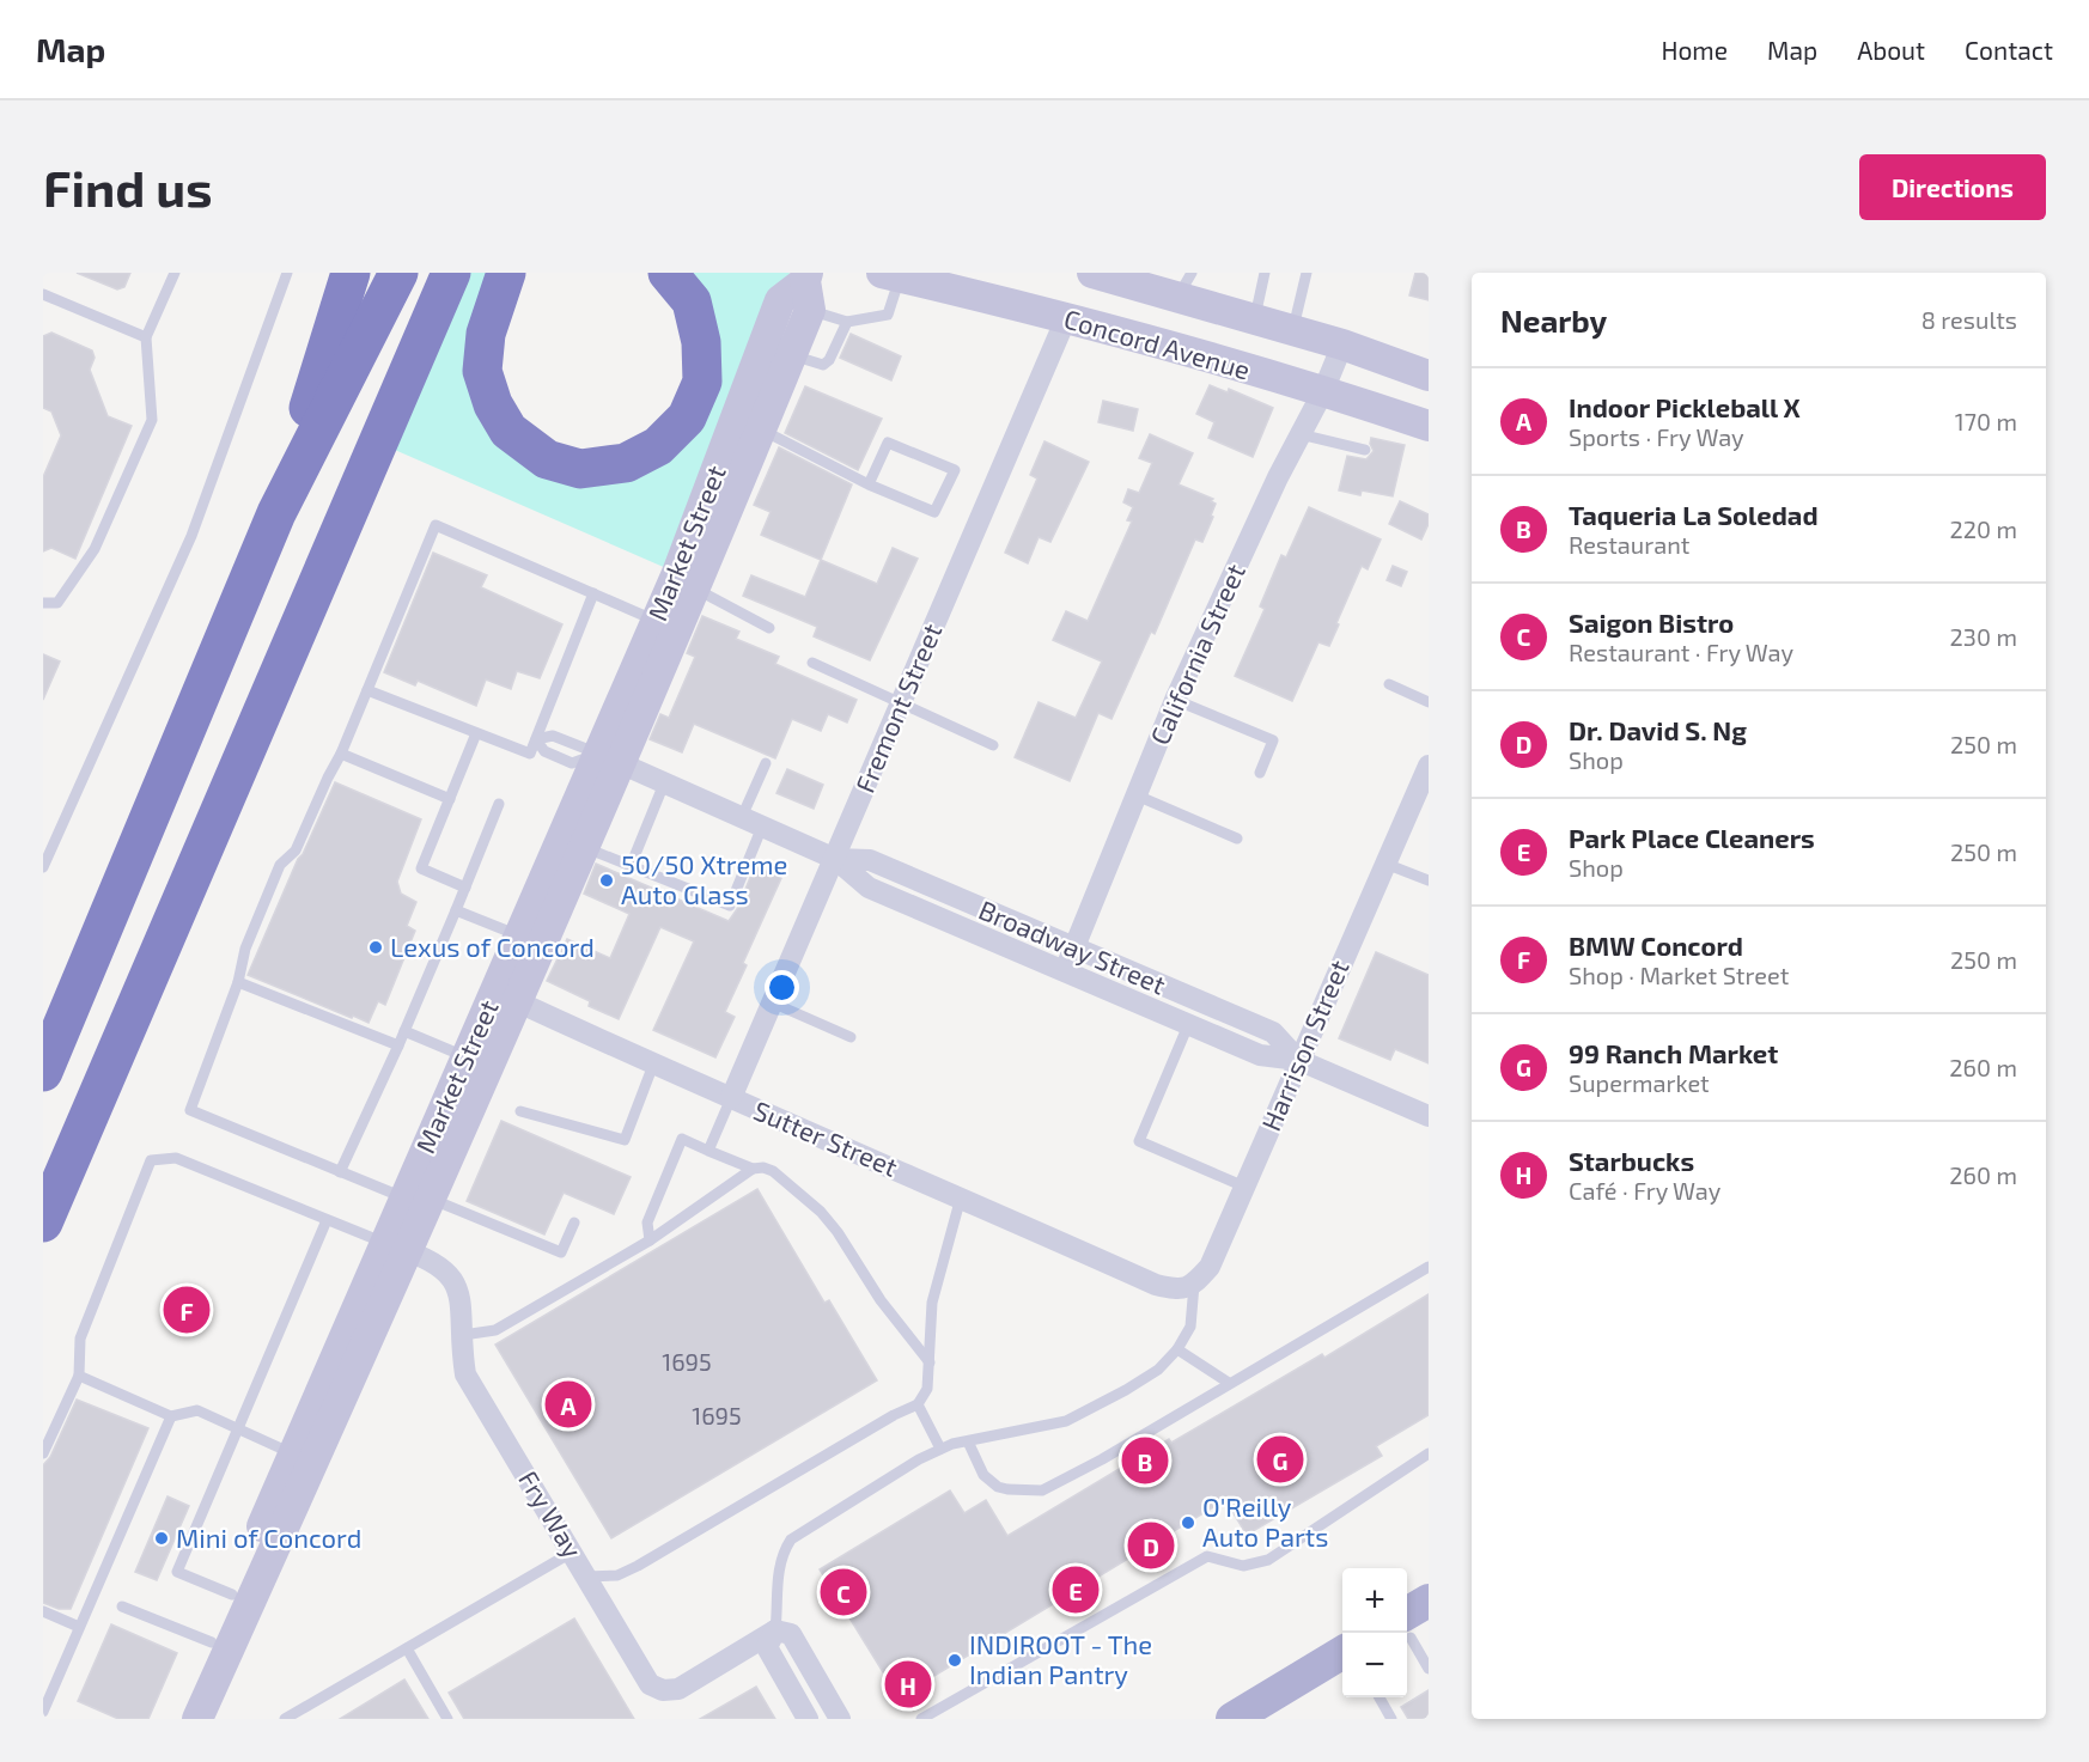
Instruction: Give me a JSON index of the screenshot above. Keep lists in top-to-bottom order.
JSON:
{
  "streets": {
    "main road": ["Concord Avenue", "Market Street"],
    "street": [
      "California Street",
      "Fremont Street",
      "Broadway Street",
      "Harrison Street",
      "Sutter Street",
      "Fry Way"
    ]
  },
  "crossings": [
    ["Concord Avenue", "California Street"],
    ["Concord Avenue", "Fremont Street"],
    ["Market Street", "Broadway Street"],
    ["Market Street", "Sutter Street"],
    ["Market Street", "Fry Way"],
    ["California Street", "Broadway Street"],
    ["Fremont Street", "Broadway Street"],
    ["Fremont Street", "Sutter Street"],
    ["Broadway Street", "Harrison Street"],
    ["Harrison Street", "Sutter Street"]
  ],
  "places": [
    "50/50 Xtreme Auto Glass",
    "Lexus of Concord",
    "O'Reilly Auto Parts",
    "Mini of Concord",
    "INDIROOT - The Indian Pantry"
  ],
  "house_numbers": ["1695", "1695"],
  "page": {
    "header": "Map",
    "nav": [
      "Home",
      "Map",
      "About",
      "Contact"
    ],
    "buttons": "Directions",
    "title": "Find us",
    "heading": ["Nearby", "8 results"],
    "list": [
      {
        "mark": "A",
        "name": "Indoor Pickleball X",
        "note": "Sports · Fry Way",
        "value": "170 m"
      },
      {
        "mark": "B",
        "name": "Taqueria La Soledad",
        "note": "Restaurant",
        "value": "220 m"
      },
      {
        "mark": "C",
        "name": "Saigon Bistro",
        "note": "Restaurant · Fry Way",
        "value": "230 m"
      },
      {
        "mark": "D",
        "name": "Dr. David S. Ng",
        "note": "Shop",
        "value": "250 m"
      },
      {
        "mark": "E",
        "name": "Park Place Cleaners",
        "note": "Shop",
        "value": "250 m"
      },
      {
        "mark": "F",
        "name": "BMW Concord",
        "note": "Shop · Market Street",
        "value": "250 m"
      },
      {
        "mark": "G",
        "name": "99 Ranch Market",
        "note": "Supermarket",
        "value": "260 m"
      },
      {
        "mark": "H",
        "name": "Starbucks",
        "note": "Café · Fry Way",
        "value": "260 m"
      }
    ],
    "pins": [
      "F",
      "A",
      "G",
      "B",
      "D",
      "E",
      "C",
      "H"
    ],
    "map_buttons": ["+", "−"]
  }
}
